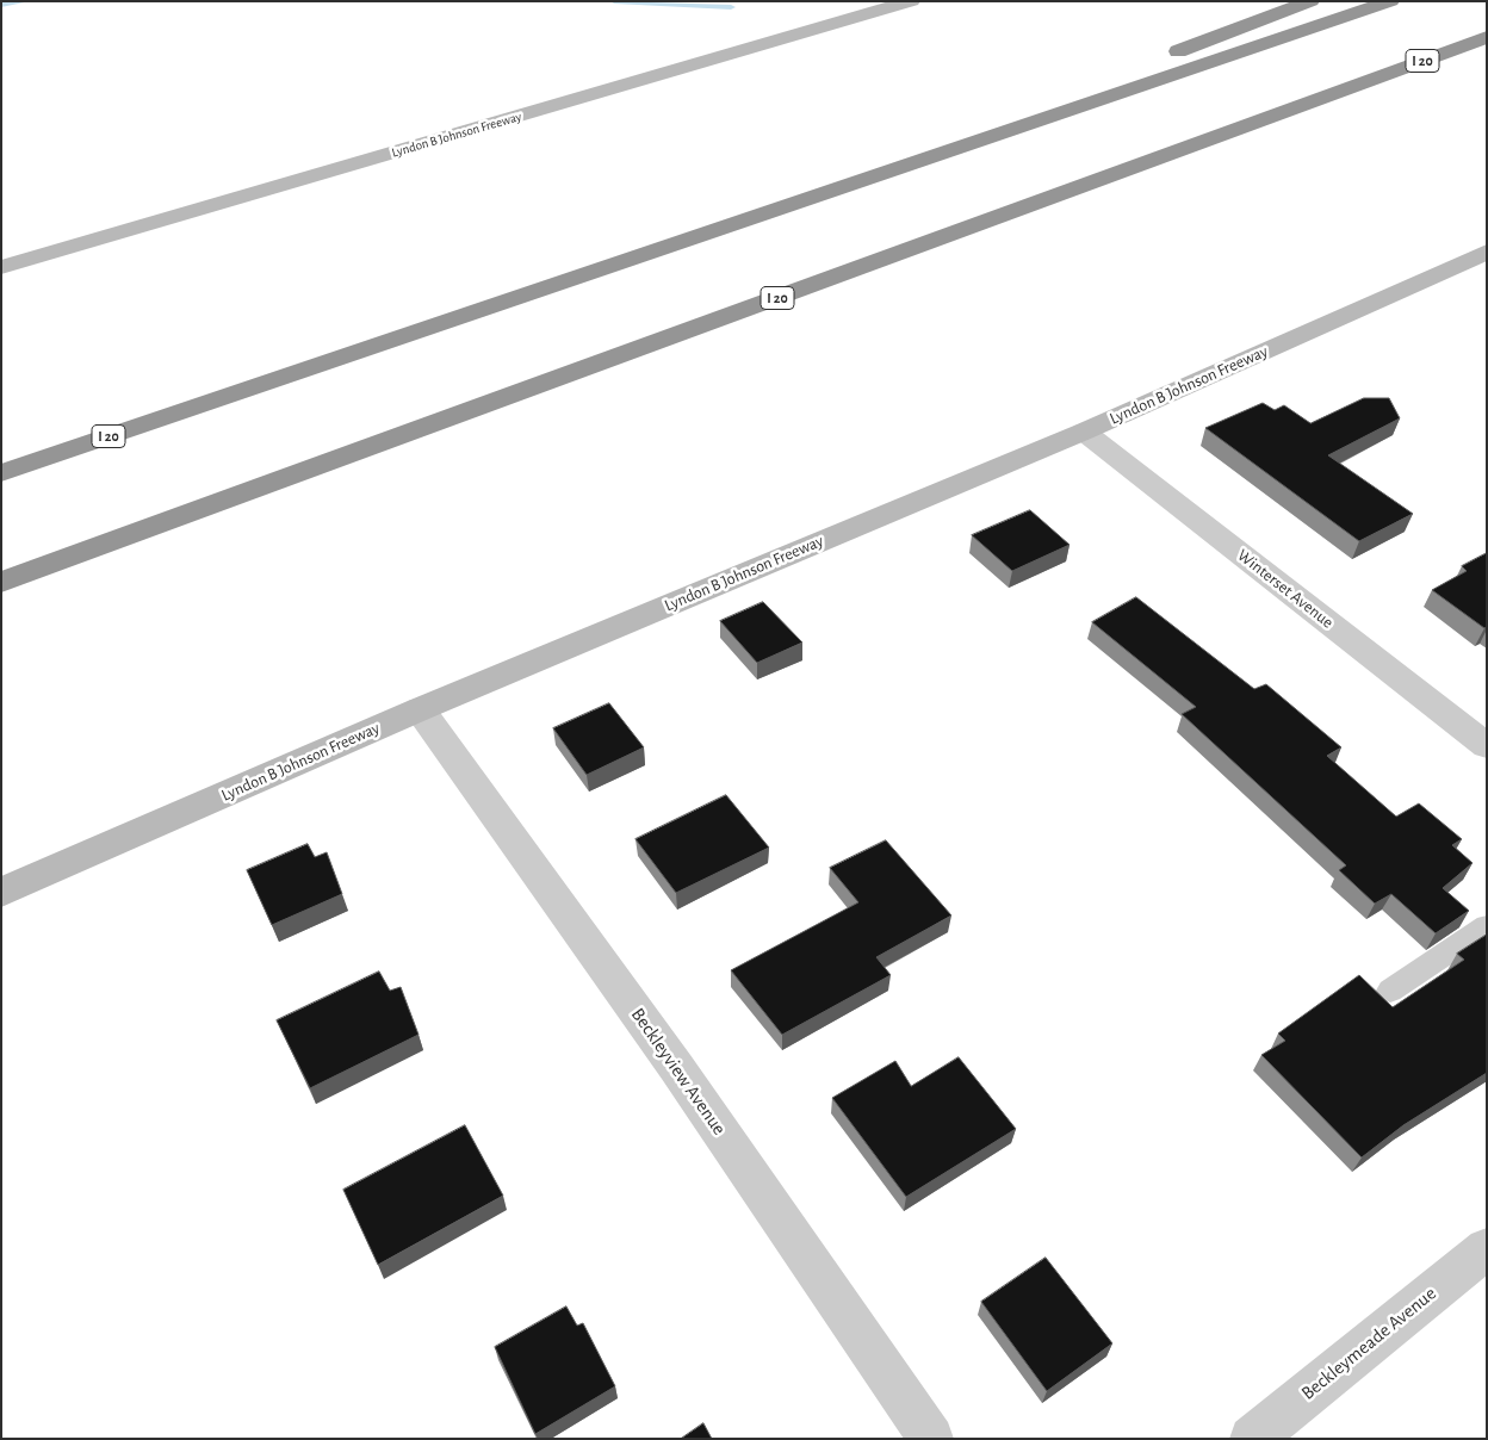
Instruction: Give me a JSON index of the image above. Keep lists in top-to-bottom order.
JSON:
{
  "streets": {
    "highway": ["I 20"],
    "main road": ["Lyndon B Johnson Freeway"],
    "street": ["Winterset Avenue", "Beckleyview Avenue", "Beckleymeade Avenue"]
  },
  "crossings": [
    ["Lyndon B Johnson Freeway", "Winterset Avenue"],
    ["Lyndon B Johnson Freeway", "Beckleyview Avenue"]
  ]
}
